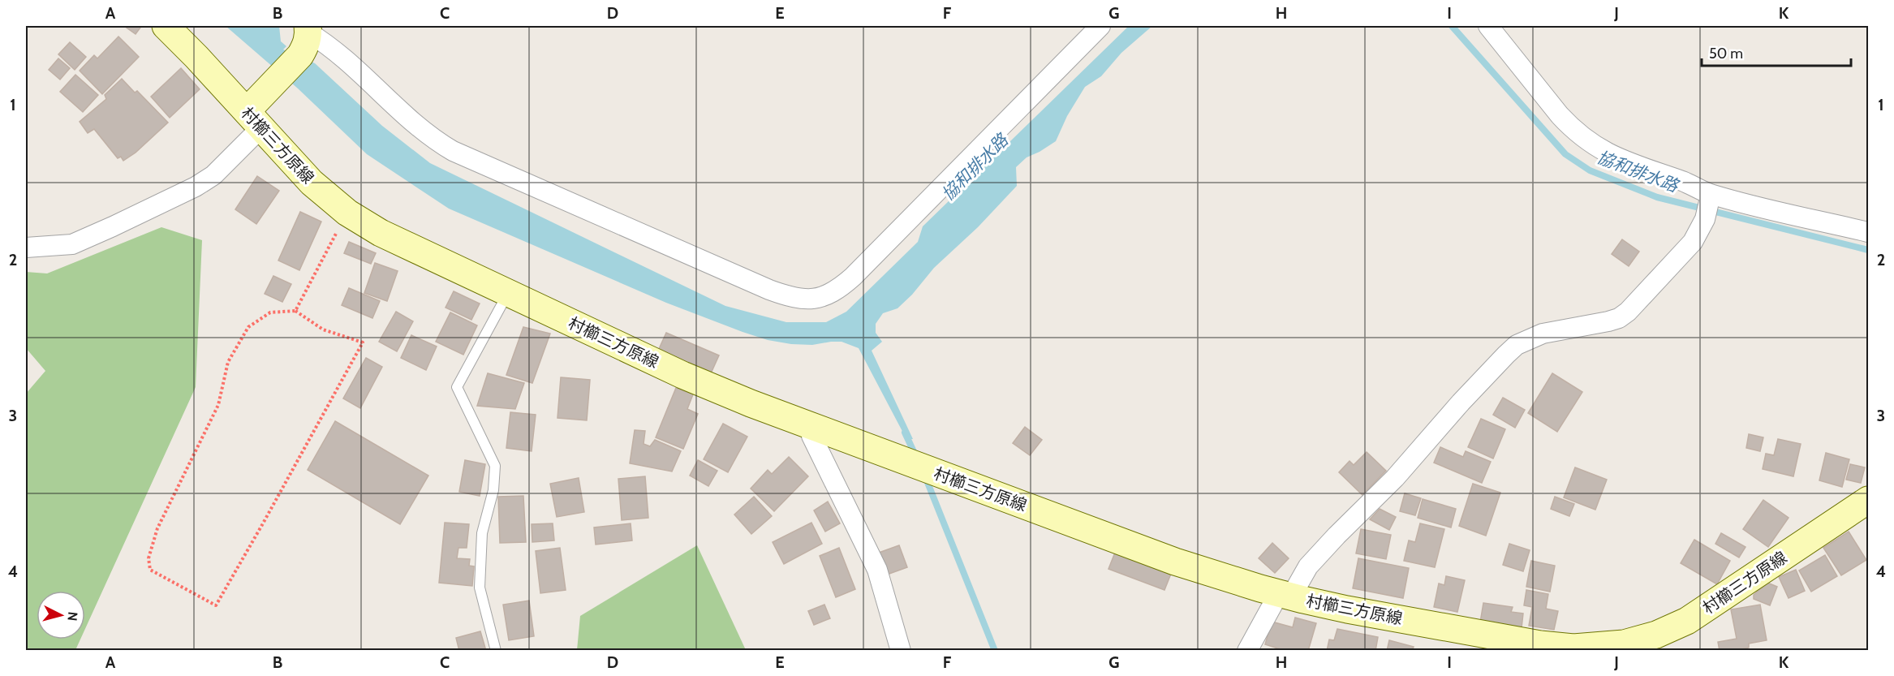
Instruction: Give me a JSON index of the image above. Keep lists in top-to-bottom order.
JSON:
{
  "streets": {
    "main road": ["村櫛三方原線"]
  },
  "water": ["協和排水路"],
  "scale_bar": "50 m",
  "north": "right",
  "grid": {
    "columns": [
      "A",
      "B",
      "C",
      "D",
      "E",
      "F",
      "G",
      "H",
      "I",
      "J",
      "K"
    ],
    "rows": [
      "1",
      "2",
      "3",
      "4"
    ]
  }
}
